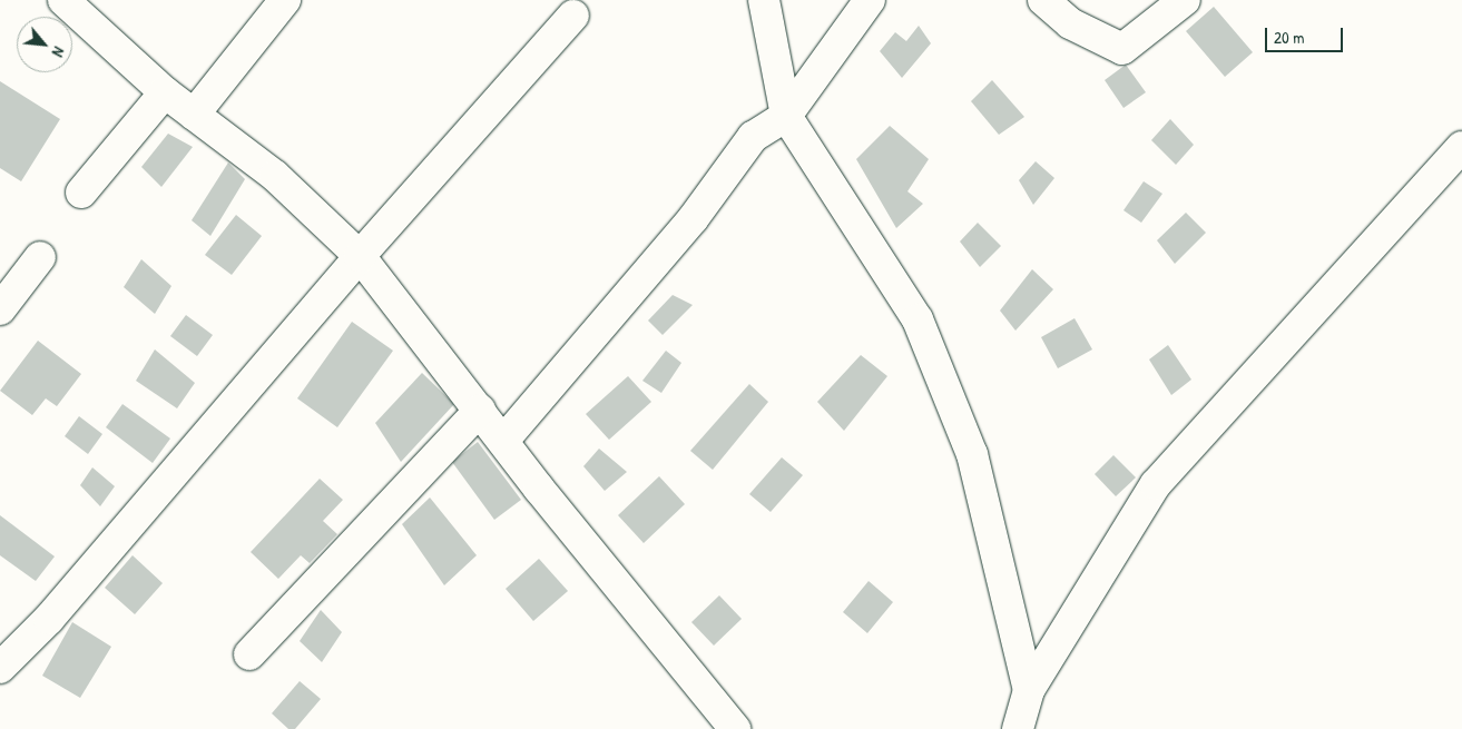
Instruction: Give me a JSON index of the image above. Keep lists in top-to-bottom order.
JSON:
{
  "scale_bar": "20 m",
  "north": "bottom right"
}
